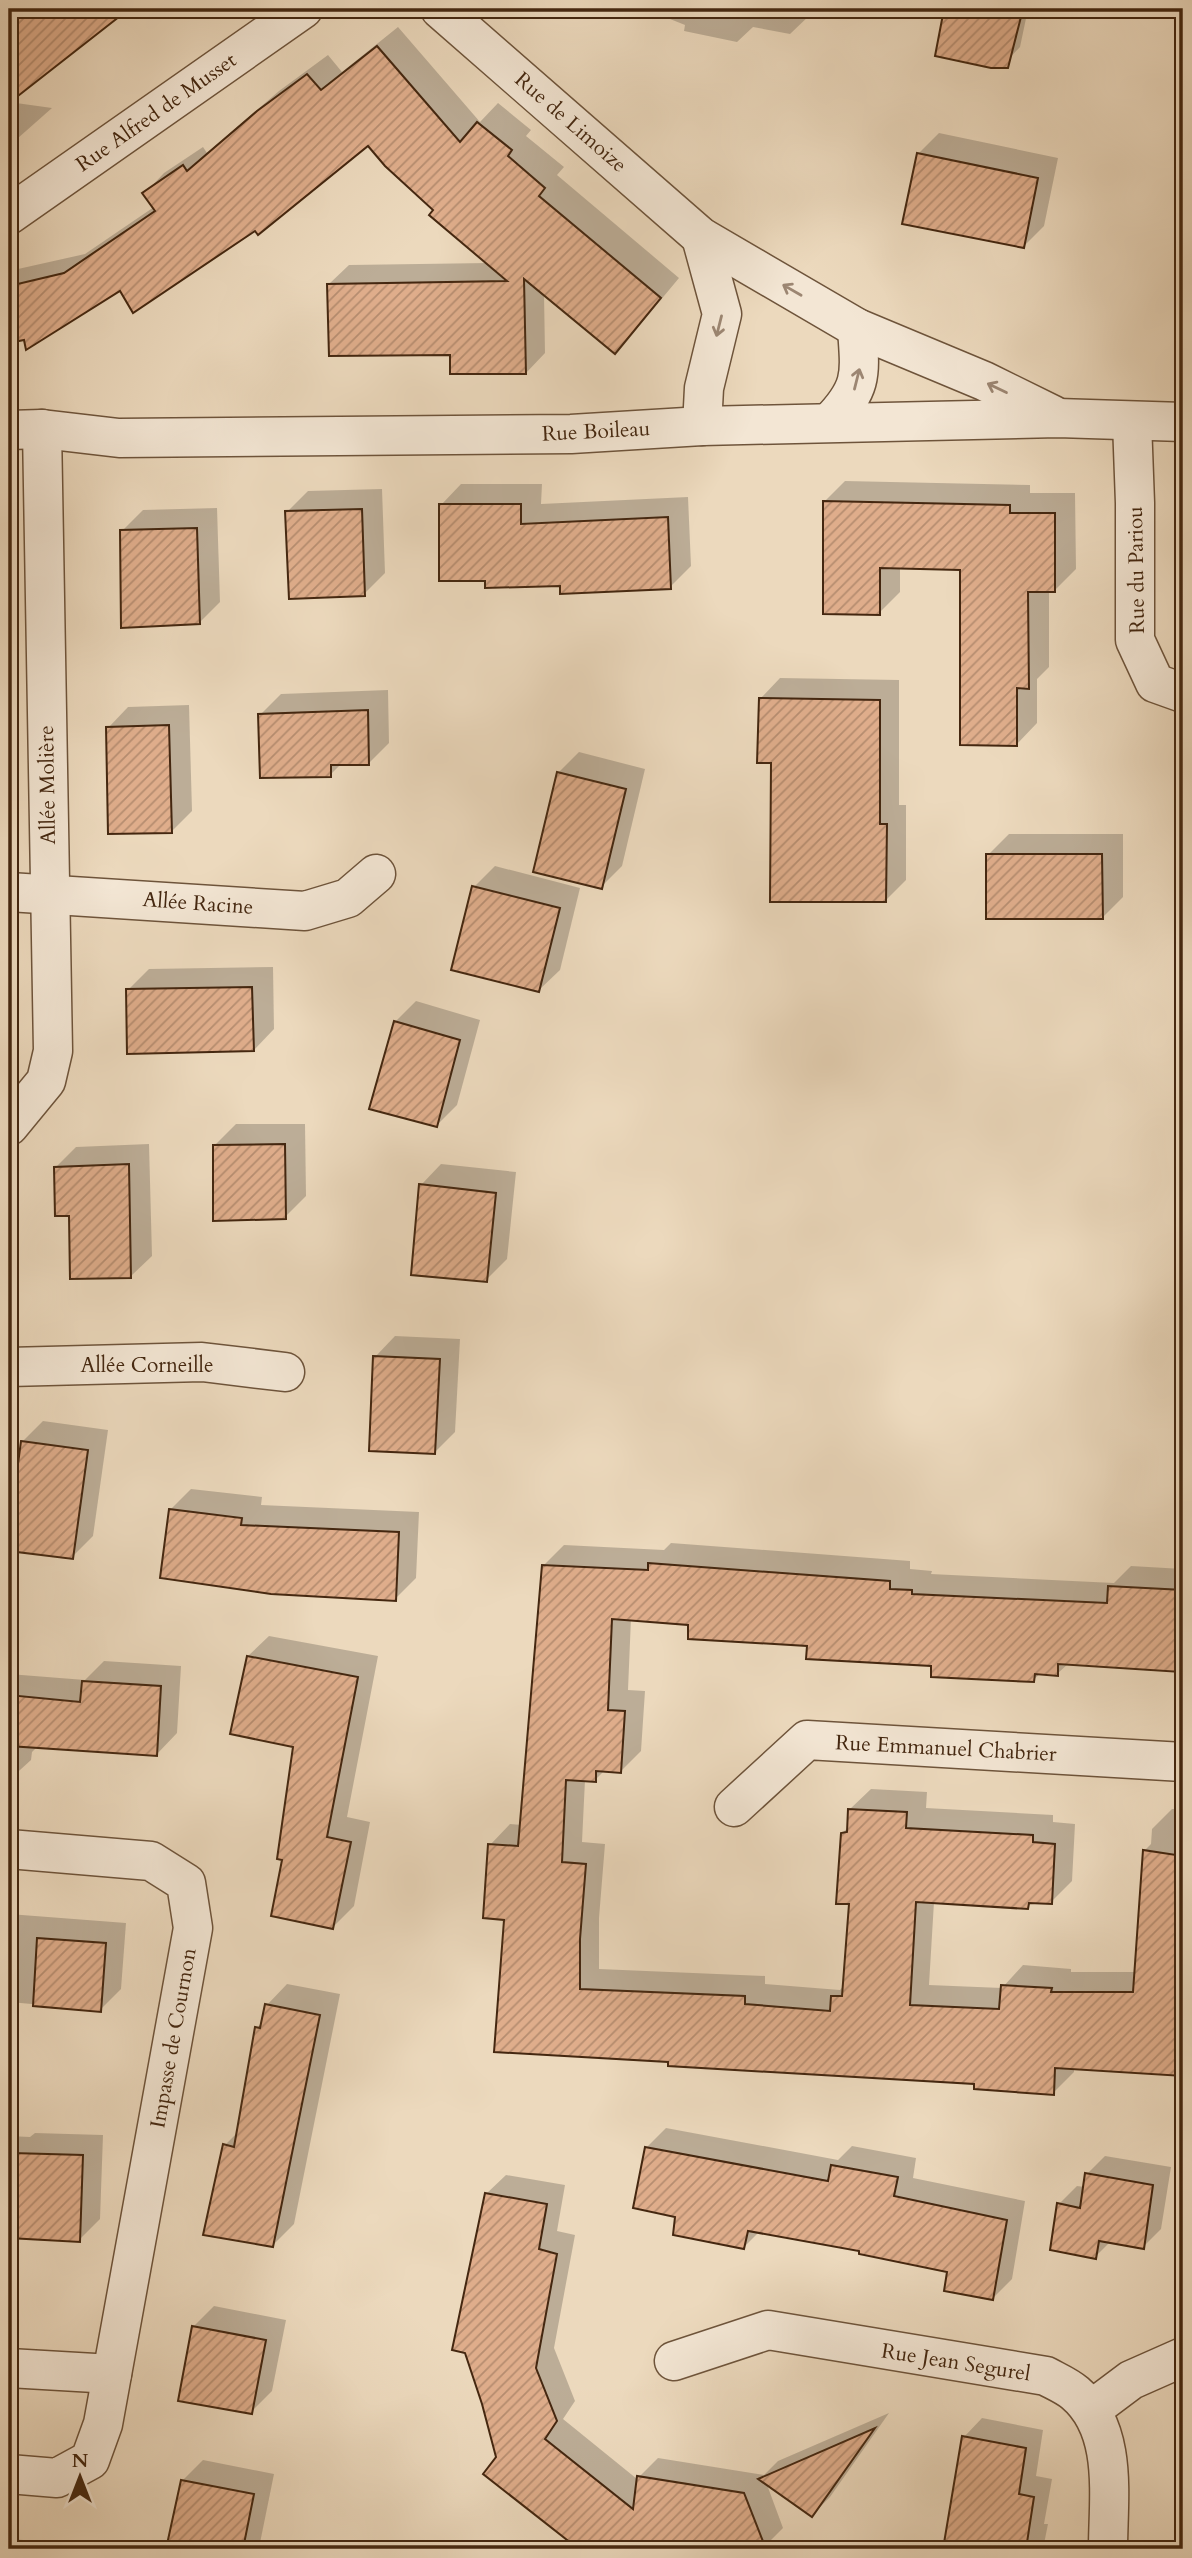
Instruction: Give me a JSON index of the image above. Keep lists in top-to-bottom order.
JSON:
{
  "streets": {
    "street": [
      "Rue Alfred de Musset",
      "Rue de Limoize",
      "Rue Boileau",
      "Rue du Pariou",
      "Allée Molière",
      "Allée Racine",
      "Allée Corneille",
      "Rue Emmanuel Chabrier",
      "Impasse de Cournon",
      "Rue Jean Segurel"
    ]
  },
  "crossings": [
    ["Rue de Limoize", "Rue Boileau"],
    ["Rue Boileau", "Rue du Pariou"],
    ["Rue Boileau", "Allée Molière"],
    ["Allée Molière", "Allée Racine"]
  ],
  "one_way": ["Rue de Limoize"],
  "north": "top"
}
